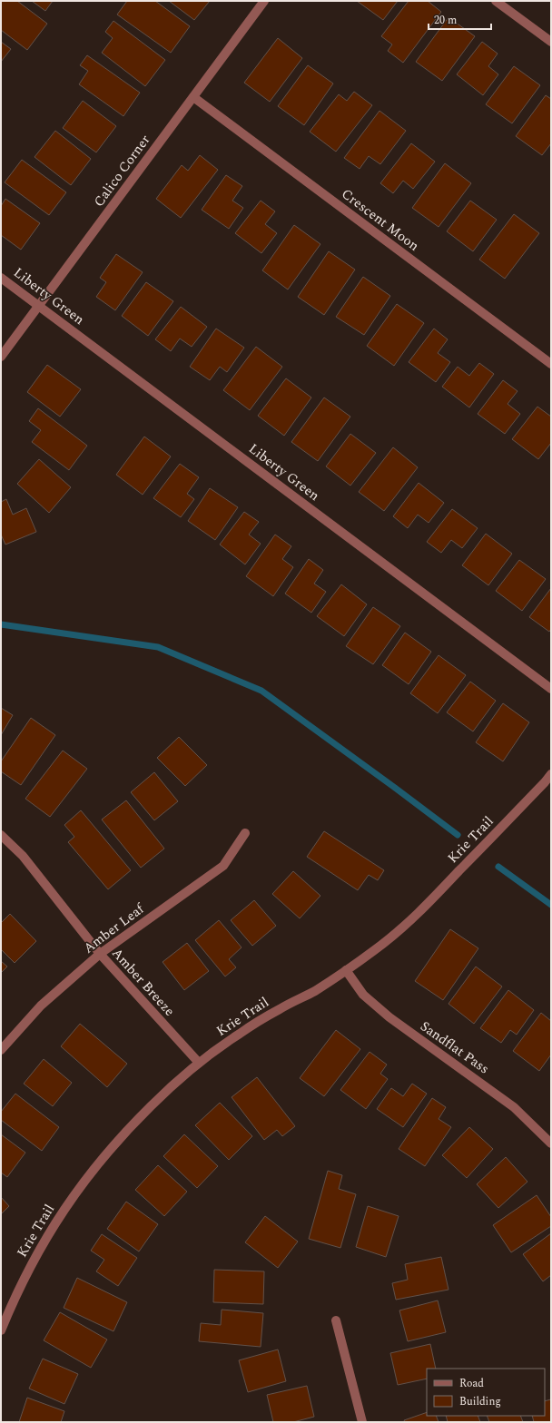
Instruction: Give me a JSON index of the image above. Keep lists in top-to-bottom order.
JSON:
{
  "streets": {
    "street": [
      "Calico Corner",
      "Crescent Moon",
      "Liberty Green",
      "Krie Trail",
      "Amber Leaf",
      "Amber Breeze",
      "Sandflat Pass"
    ]
  },
  "crossings": [
    ["Calico Corner", "Crescent Moon"],
    ["Calico Corner", "Liberty Green"],
    ["Krie Trail", "Amber Breeze"],
    ["Krie Trail", "Sandflat Pass"],
    ["Amber Leaf", "Amber Breeze"]
  ],
  "legend": ["Road", "Building"],
  "scale_bar": "20 m"
}
